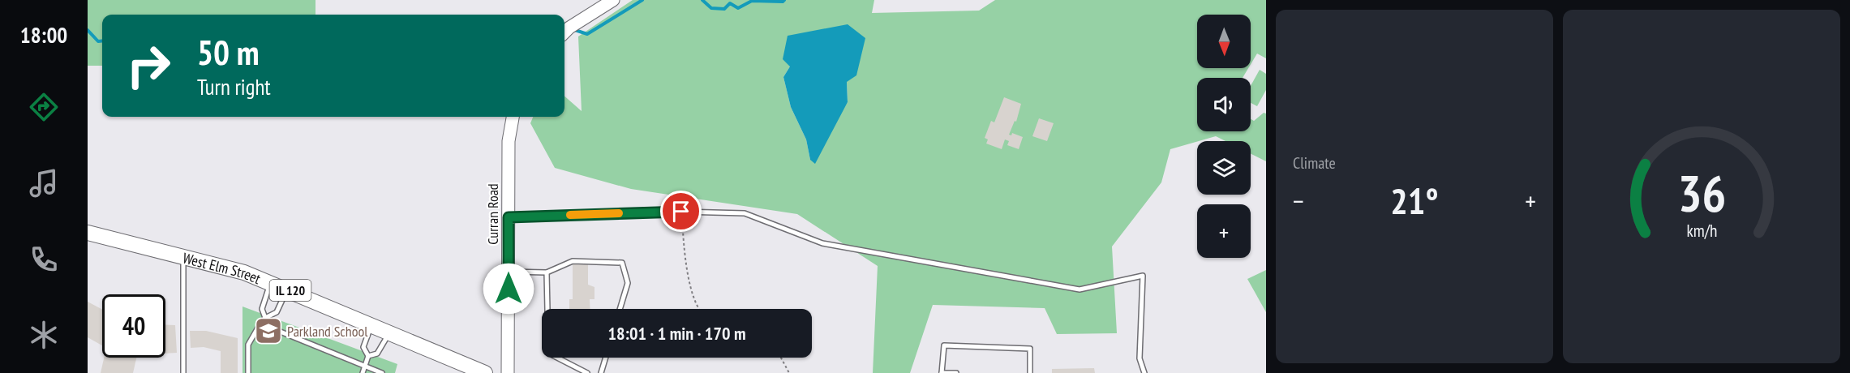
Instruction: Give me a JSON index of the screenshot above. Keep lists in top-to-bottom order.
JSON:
{
  "streets": {
    "main road": ["West Elm Street", "IL 120"],
    "street": ["Curran Road"]
  },
  "places": {
    "school or university": ["Parkland School"]
  },
  "north": "bottom",
  "page": {
    "tabs": "18:00",
    "tile": "Climate",
    "map_buttons": "+",
    "turn": ["50 m", "Turn right"],
    "heat": ["−", "21°", "+"],
    "limit": "40",
    "trip": "18:01 · 1 min · 170 m",
    "gauge": ["36", "km/h"]
  }
}
